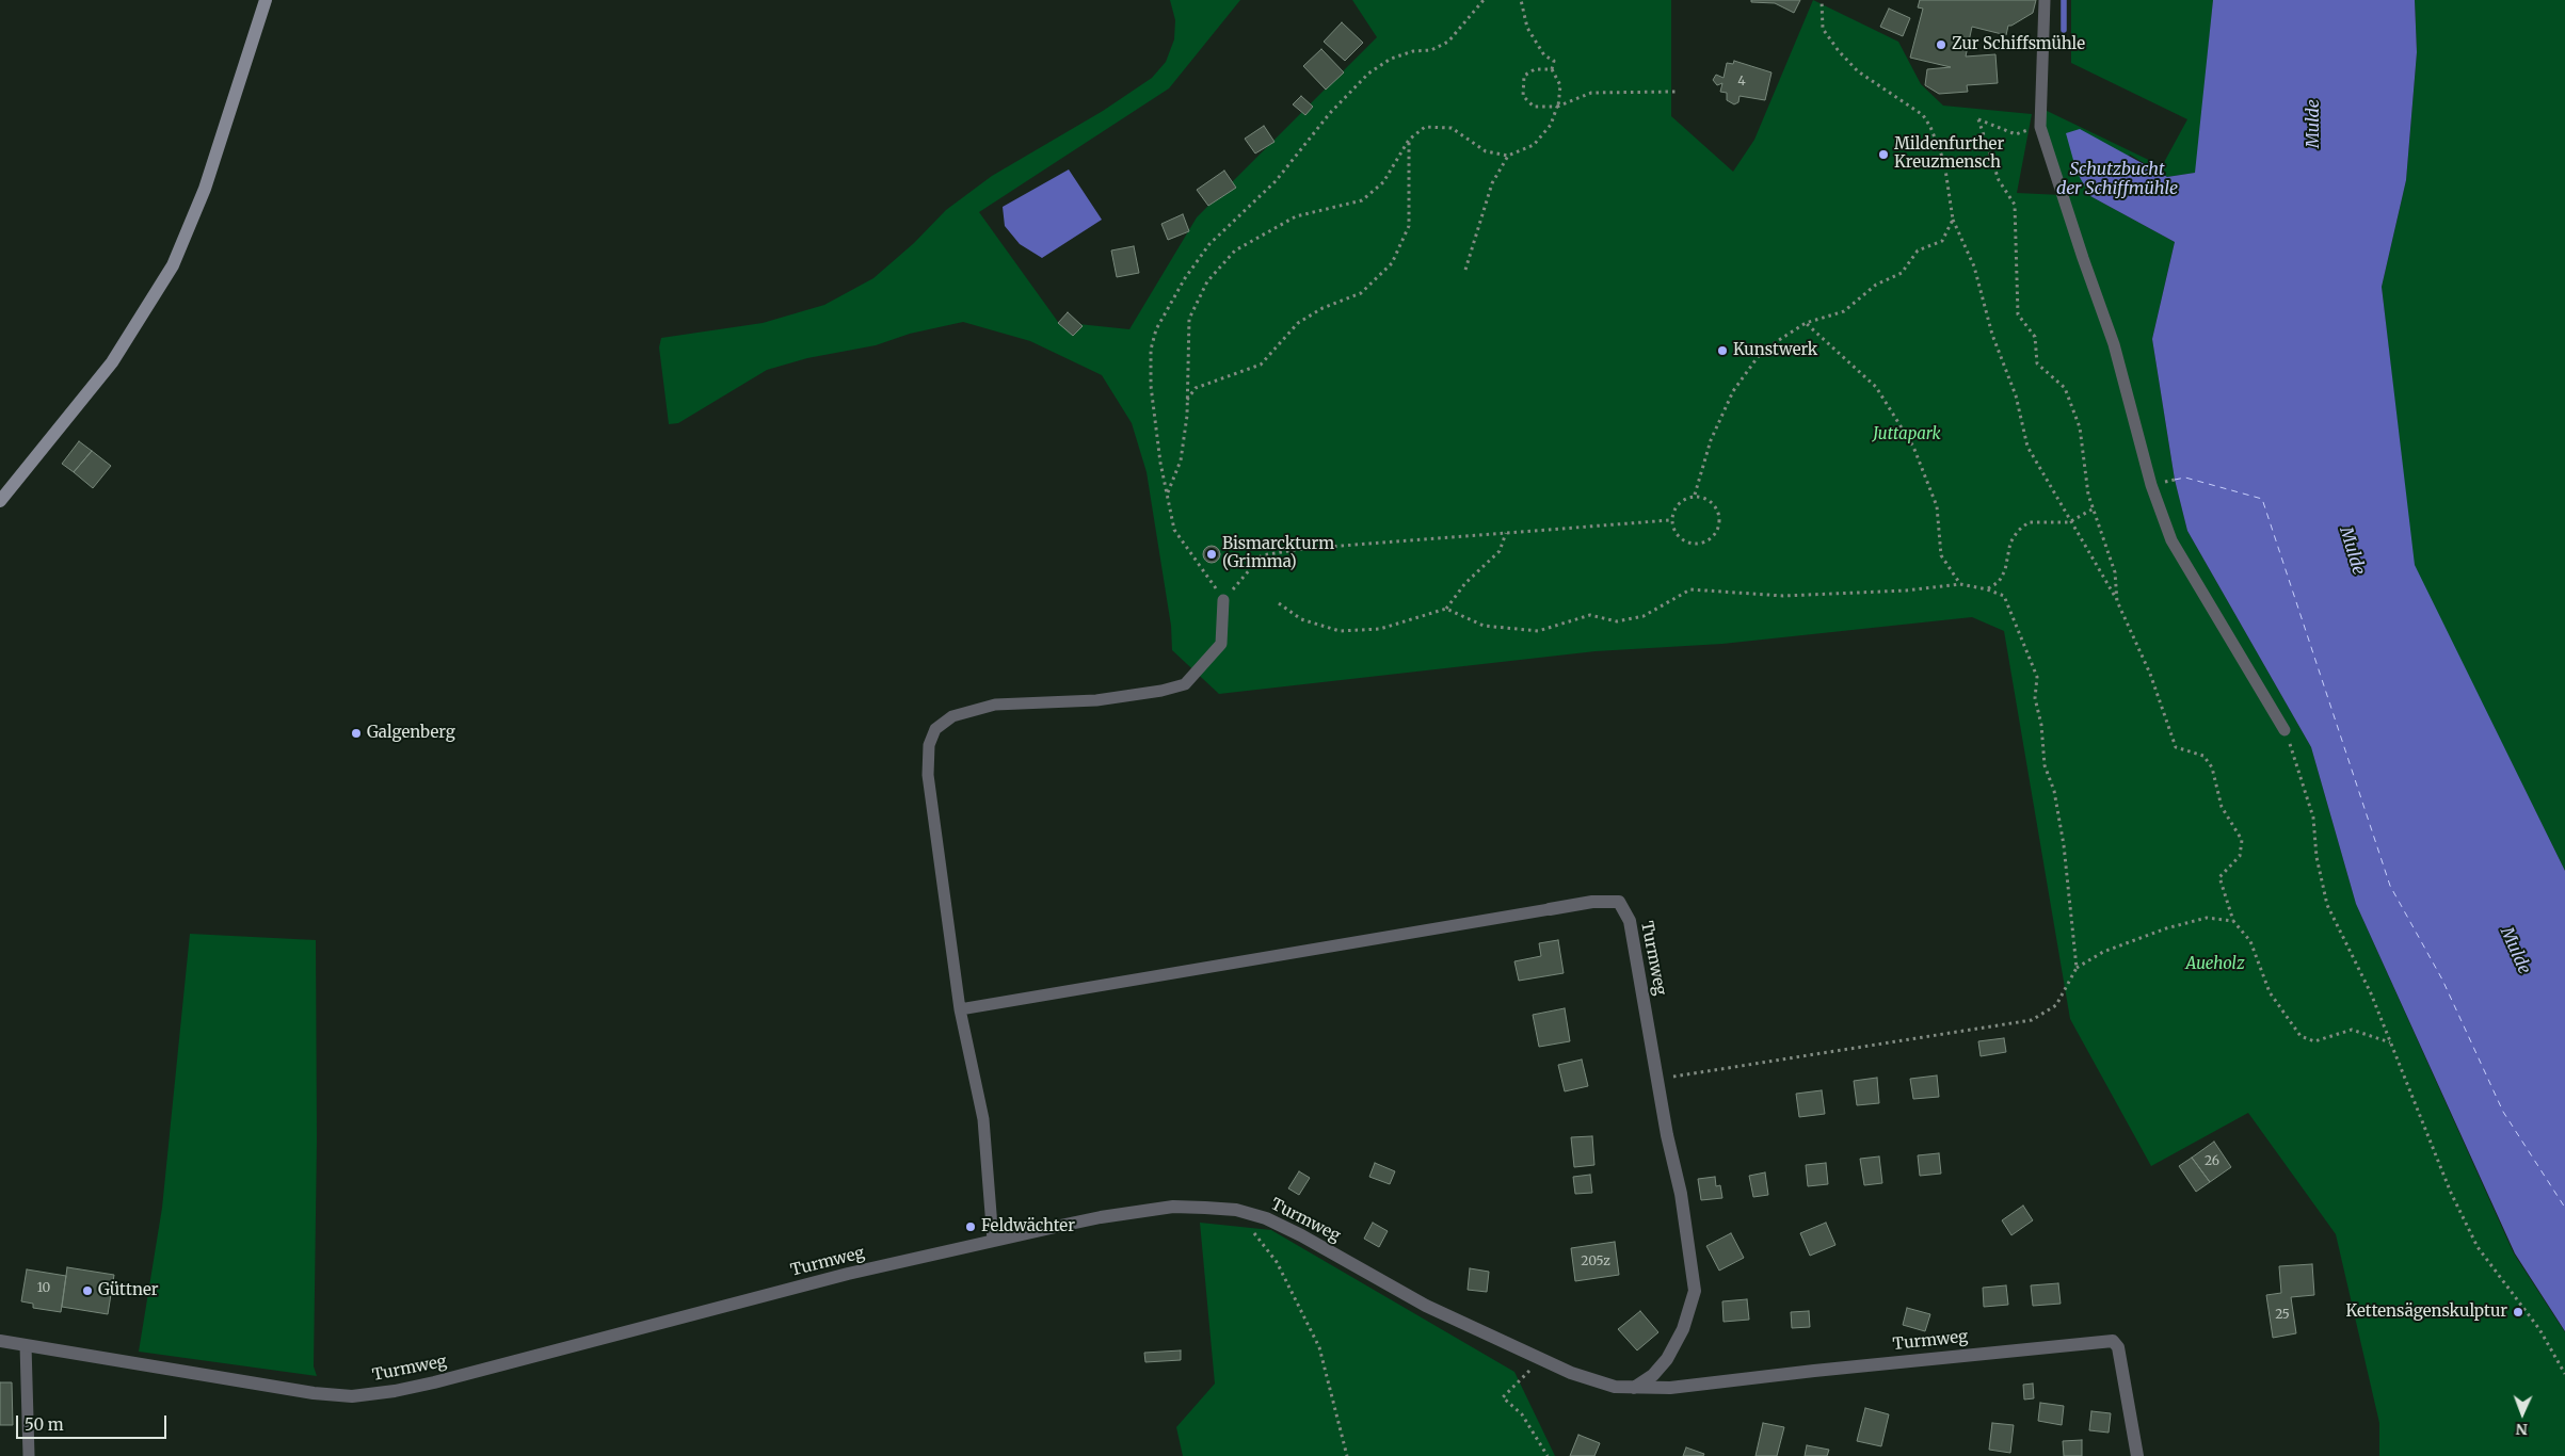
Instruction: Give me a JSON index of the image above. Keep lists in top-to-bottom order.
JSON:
{
  "streets": {
    "street": ["Turmweg"]
  },
  "water": ["Mulde", "Schutzbucht der Schiffmühle"],
  "parks": ["Juttapark", "Aueholz"],
  "places": [
    "Zur Schiffsmühle",
    "Mildenfurther Kreuzmensch",
    "Kunstwerk",
    "Bismarckturm (Grimma)",
    "Galgenberg",
    "Feldwächter",
    "Güttner",
    "Kettensägenskulptur"
  ],
  "house_numbers": [
    "4",
    "26",
    "205z",
    "10",
    "25"
  ],
  "scale_bar": "50 m",
  "north": "bottom"
}
